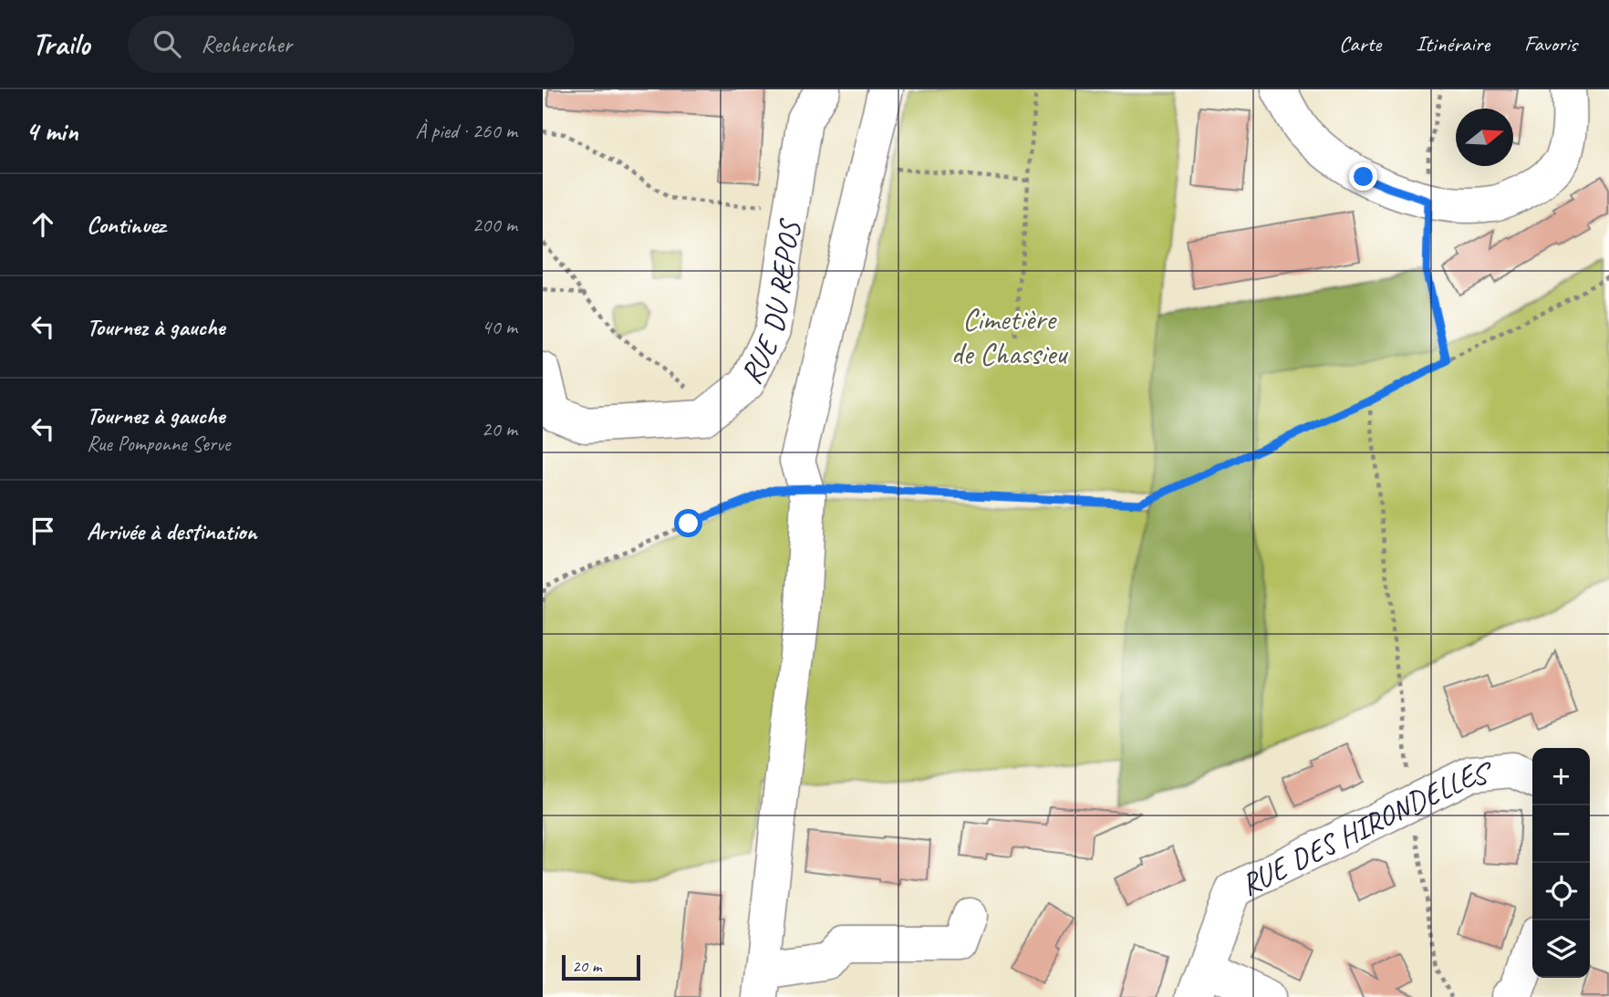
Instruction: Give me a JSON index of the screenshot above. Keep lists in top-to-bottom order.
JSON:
{
  "streets": {
    "street": ["RUE DU REPOS", "RUE DES HIRONDELLES"]
  },
  "parks": ["Cimetière de Chassieu"],
  "scale_bar": "20 m",
  "north": "right",
  "page": {
    "header": "Trailo",
    "search": "Rechercher",
    "nav": ["Carte", "Itinéraire", "Favoris"],
    "heading": ["4 min", "À pied · 260 m"],
    "list": [
      ["Continuez", "200 m"],
      ["Tournez à gauche", "40 m"],
      ["Tournez à gauche", "Rue Pomponne Serve", "20 m"],
      "Arrivée à destination"
    ],
    "map_buttons": ["+", "−"],
    "scale": "20 m"
  }
}
